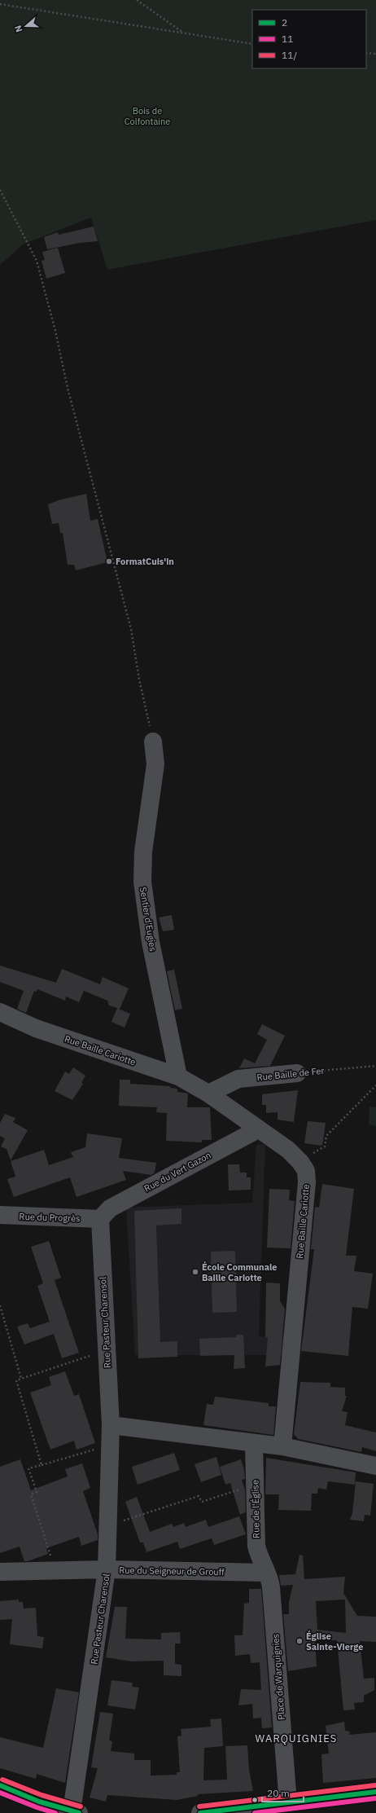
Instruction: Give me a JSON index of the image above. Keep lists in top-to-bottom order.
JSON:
{
  "streets": {
    "street": [
      "Sentier d'Eugies",
      "Rue Baille Cariotte",
      "Rue Baille de Fer",
      "Rue du Vert Gazon",
      "Rue du Progrès",
      "Rue Pasteur Charensol",
      "Rue de l'Église",
      "Rue du Seigneur de Grouff",
      "Place de Warquignies"
    ]
  },
  "crossings": [
    ["Sentier d'Eugies", "Rue Baille Cariotte"],
    ["Rue Baille Cariotte", "Rue Baille de Fer"],
    ["Rue Baille Cariotte", "Rue du Vert Gazon"],
    ["Rue du Vert Gazon", "Rue du Progrès"],
    ["Rue du Vert Gazon", "Rue Pasteur Charensol"],
    ["Rue du Progrès", "Rue Pasteur Charensol"],
    ["Rue Pasteur Charensol", "Rue du Seigneur de Grouff"],
    ["Rue de l'Église", "Rue du Seigneur de Grouff"],
    ["Rue de l'Église", "Place de Warquignies"],
    ["Rue du Seigneur de Grouff", "Place de Warquignies"]
  ],
  "districts": ["WARQUIGNIES"],
  "parks": ["Bois de Colfontaine"],
  "places": ["FormatCuis'in", "École Communale Baille Cariotte", "Église Sainte-Vierge"],
  "lines": ["transit line 11/", "transit line 2", "transit line 11"],
  "legend": ["2", "11", "11/"],
  "scale_bar": "20 m",
  "north": "left"
}
